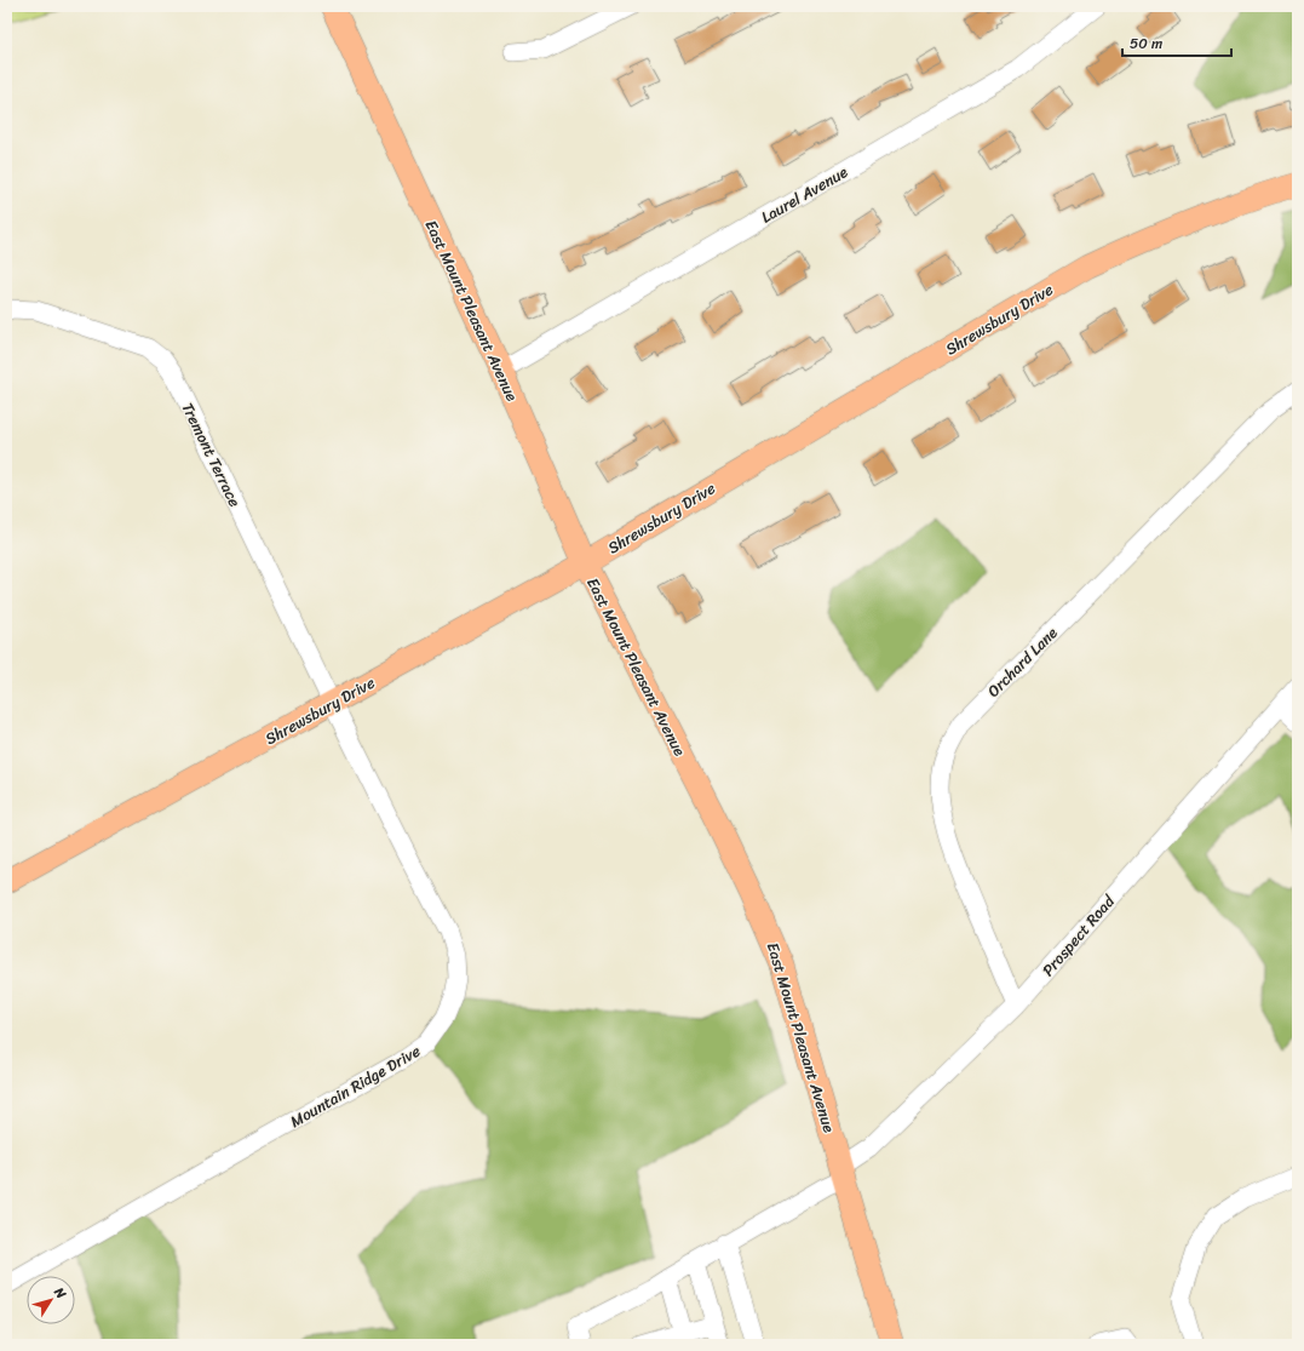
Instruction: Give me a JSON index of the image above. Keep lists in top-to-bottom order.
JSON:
{
  "streets": {
    "main road": ["East Mount Pleasant Avenue", "Shrewsbury Drive"],
    "street": [
      "Laurel Avenue",
      "Tremont Terrace",
      "Orchard Lane",
      "Prospect Road",
      "Mountain Ridge Drive"
    ]
  },
  "crossings": [
    ["Laurel Avenue", "East Mount Pleasant Avenue"],
    ["East Mount Pleasant Avenue", "Shrewsbury Drive"],
    ["East Mount Pleasant Avenue", "Prospect Road"],
    ["Shrewsbury Drive", "Tremont Terrace"],
    ["Shrewsbury Drive", "Mountain Ridge Drive"],
    ["Tremont Terrace", "Mountain Ridge Drive"],
    ["Orchard Lane", "Prospect Road"]
  ],
  "scale_bar": "50 m",
  "north": "top right"
}
